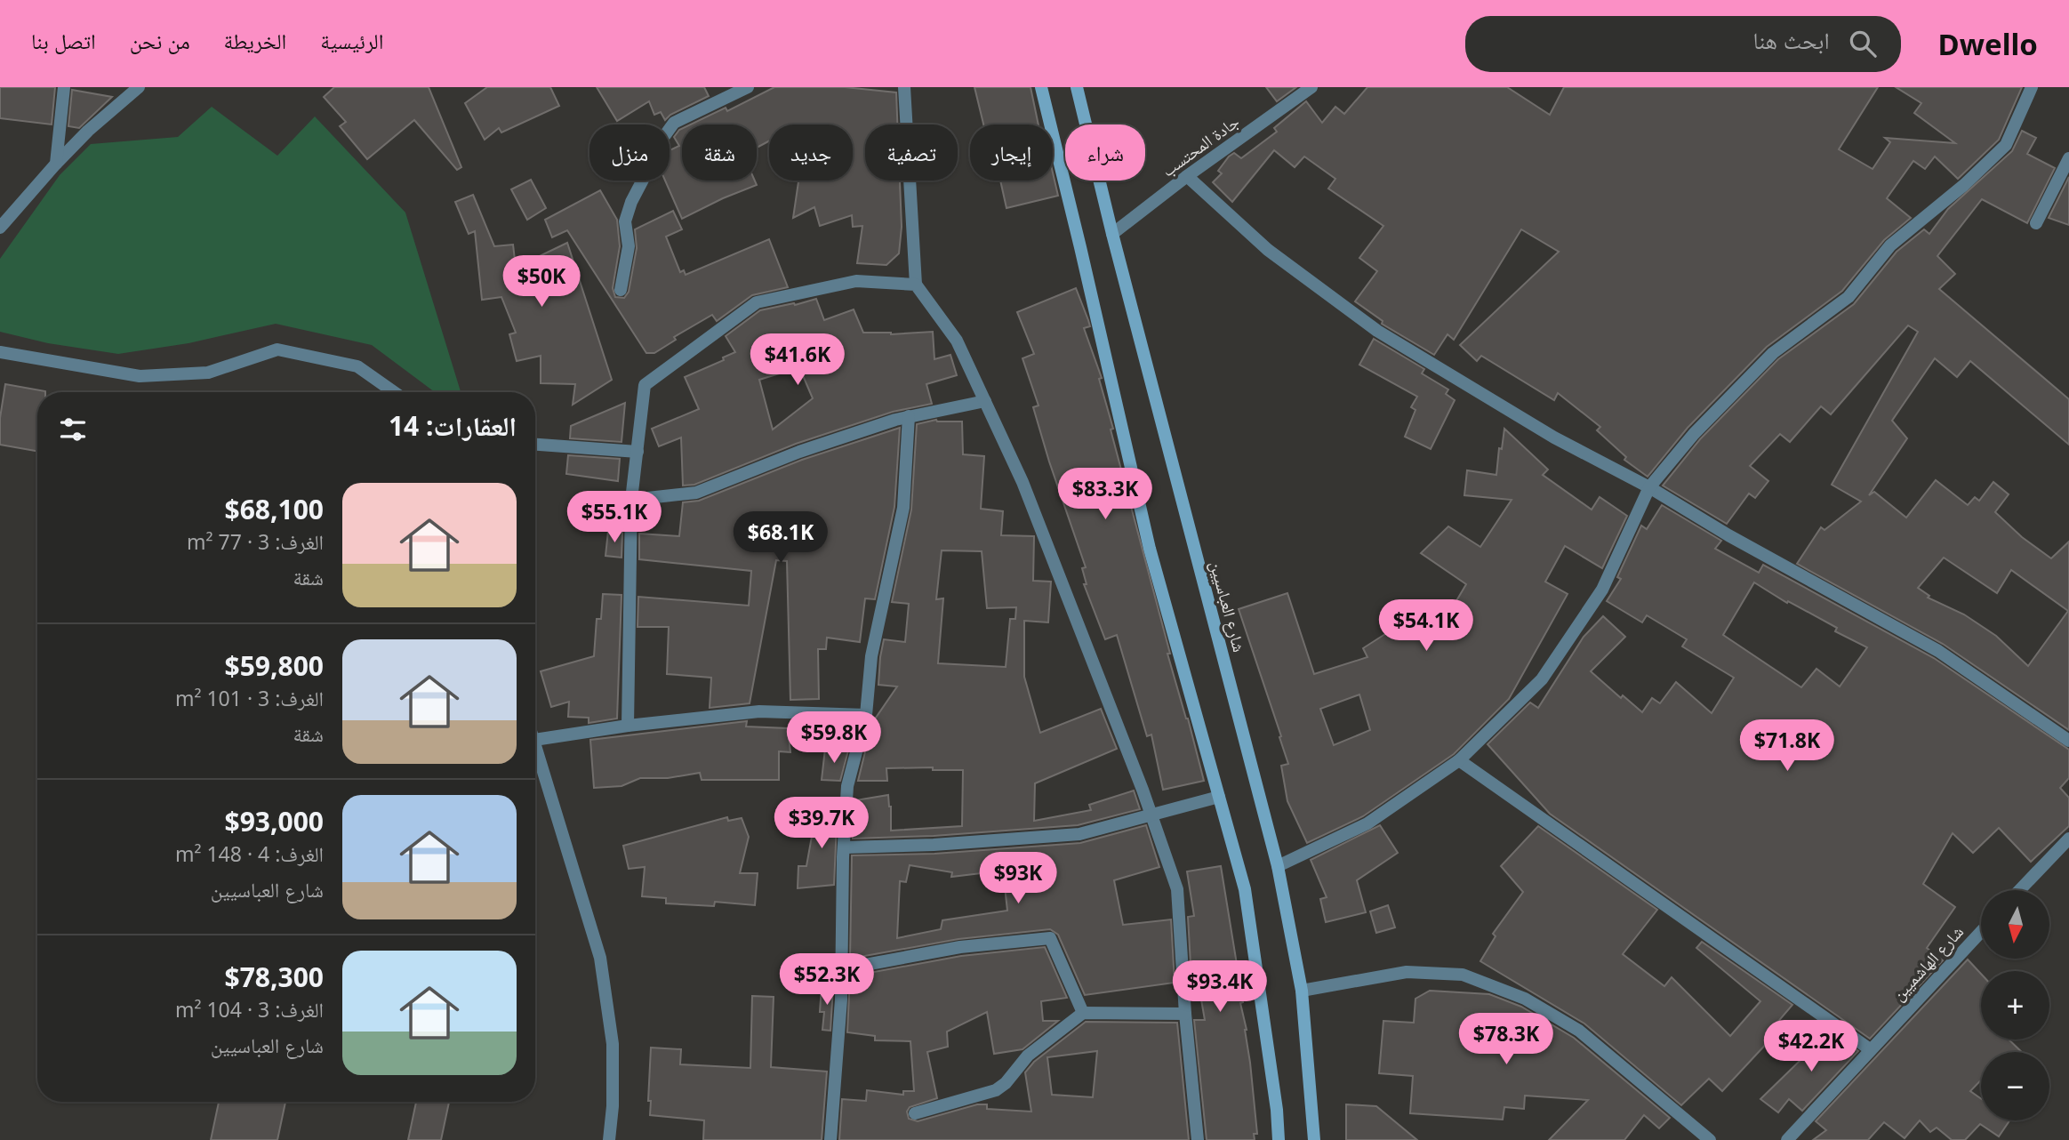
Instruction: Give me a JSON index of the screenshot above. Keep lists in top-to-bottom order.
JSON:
{
  "streets": {
    "main road": ["شارع العباسيين"],
    "street": ["جادة المحتسب", "شارع الهاشميين"]
  },
  "crossings": [
    ["جادة المحتسب", "شارع العباسيين"]
  ],
  "north": "bottom",
  "page": {
    "header": "Dwello",
    "search": "ابحث هنا",
    "nav": [
      "الرئيسية",
      "الخريطة",
      "من نحن",
      "اتصل بنا"
    ],
    "chip": [
      "شراء",
      "إيجار",
      "تصفية",
      "جديد",
      "شقة",
      "منزل"
    ],
    "price": [
      "$50K",
      "$41.6K",
      "$83.3K",
      "$55.1K",
      "$68.1K",
      "$54.1K",
      "$59.8K",
      "$71.8K",
      "$39.7K",
      "$93K",
      "$52.3K",
      "$93.4K",
      "$78.3K",
      "$42.2K"
    ],
    "heading": "العقارات: 14",
    "list": [
      {
        "name": "$68,100",
        "note": "الغرف: 3 · 77 m² · شقة"
      },
      {
        "name": "$59,800",
        "note": "الغرف: 3 · 101 m² · شقة"
      },
      {
        "name": "$93,000",
        "note": "الغرف: 4 · 148 m² · شارع العباسيين"
      },
      {
        "name": "$78,300",
        "note": "الغرف: 3 · 104 m² · شارع العباسيين"
      }
    ],
    "map_buttons": ["+", "−"]
  }
}
